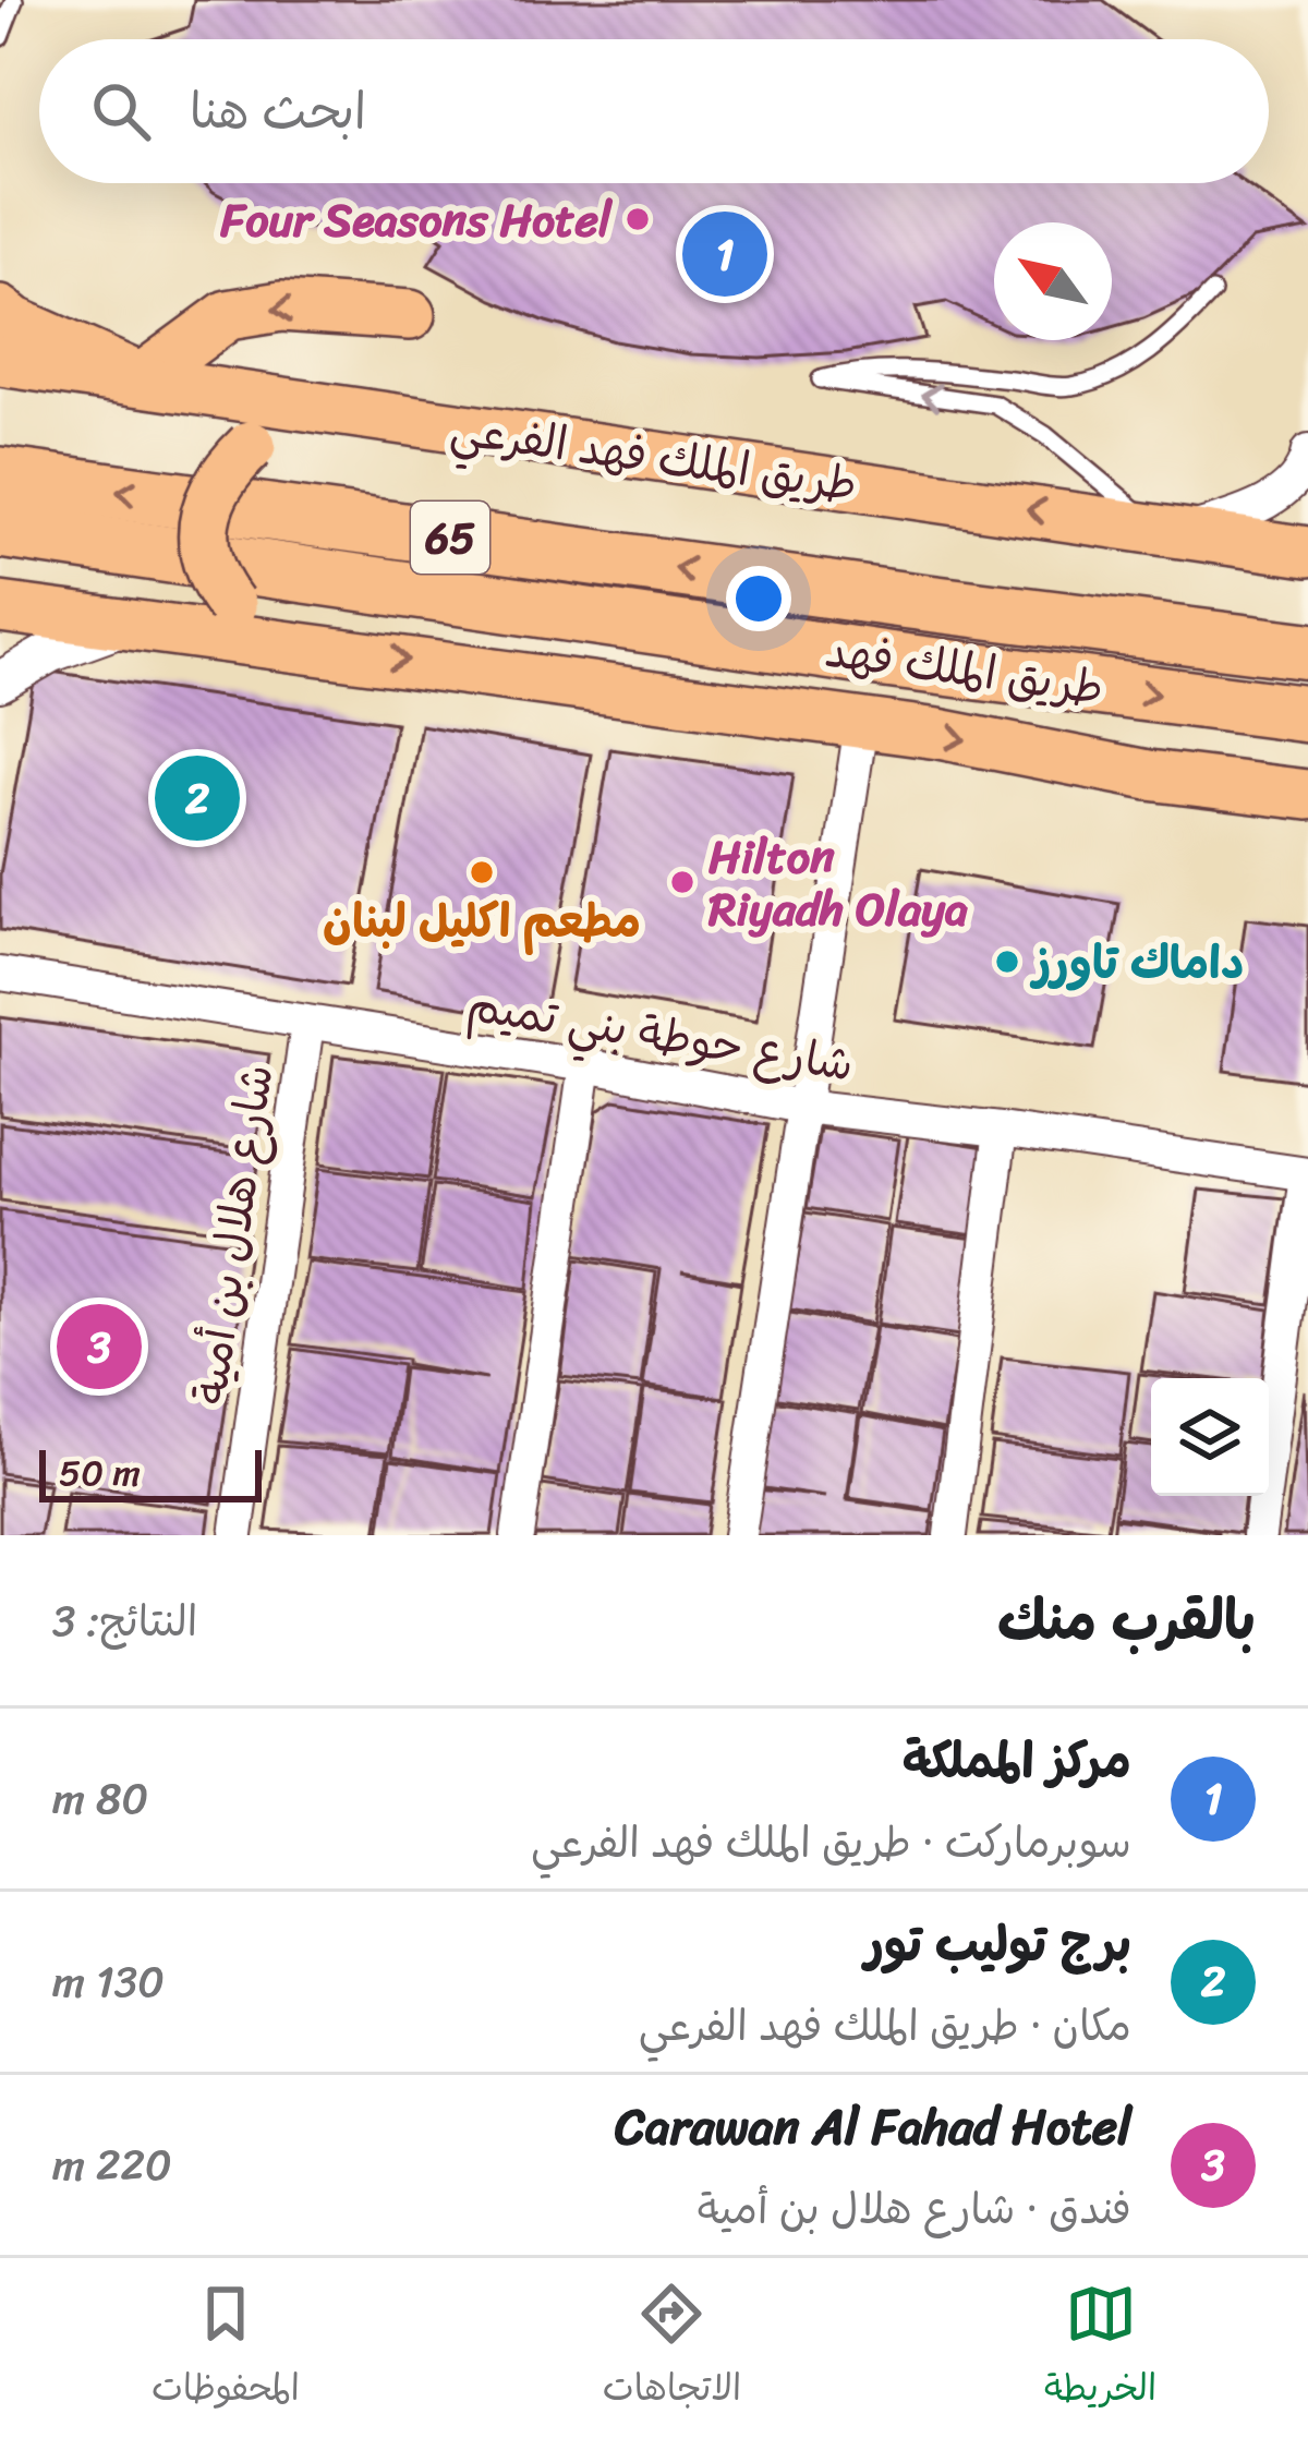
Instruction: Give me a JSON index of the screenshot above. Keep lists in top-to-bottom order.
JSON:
{
  "streets": {
    "highway": ["65", "طريق الملك فهد"],
    "main road": ["طريق الملك فهد الفرعي"],
    "street": ["شارع حوطة بني تميم", "شارع هلال بن أمية"]
  },
  "crossings": [
    ["شارع حوطة بني تميم", "شارع هلال بن أمية"]
  ],
  "places": [
    "Four Seasons Hotel",
    "مطعم اكليل لبنان",
    "Hilton Riyadh Olaya",
    "داماك تاورز"
  ],
  "scale_bar": "50 m",
  "north": "top left",
  "page": {
    "search": "ابحث هنا",
    "pins": ["1", "2", "3"],
    "scale": "50 m",
    "heading": ["بالقرب منك", "النتائج: 3"],
    "list": [
      {
        "mark": "1",
        "name": "مركز المملكة",
        "note": "سوبرماركت · طريق الملك فهد الفرعي",
        "value": "80 m"
      },
      {
        "mark": "2",
        "name": "برج توليب تور",
        "note": "مكان · طريق الملك فهد الفرعي",
        "value": "130 m"
      },
      {
        "mark": "3",
        "name": "Carawan Al Fahad Hotel",
        "note": "فندق · شارع هلال بن أمية",
        "value": "220 m"
      }
    ],
    "nav": ["الخريطة", "الاتجاهات", "المحفوظات"]
  }
}
